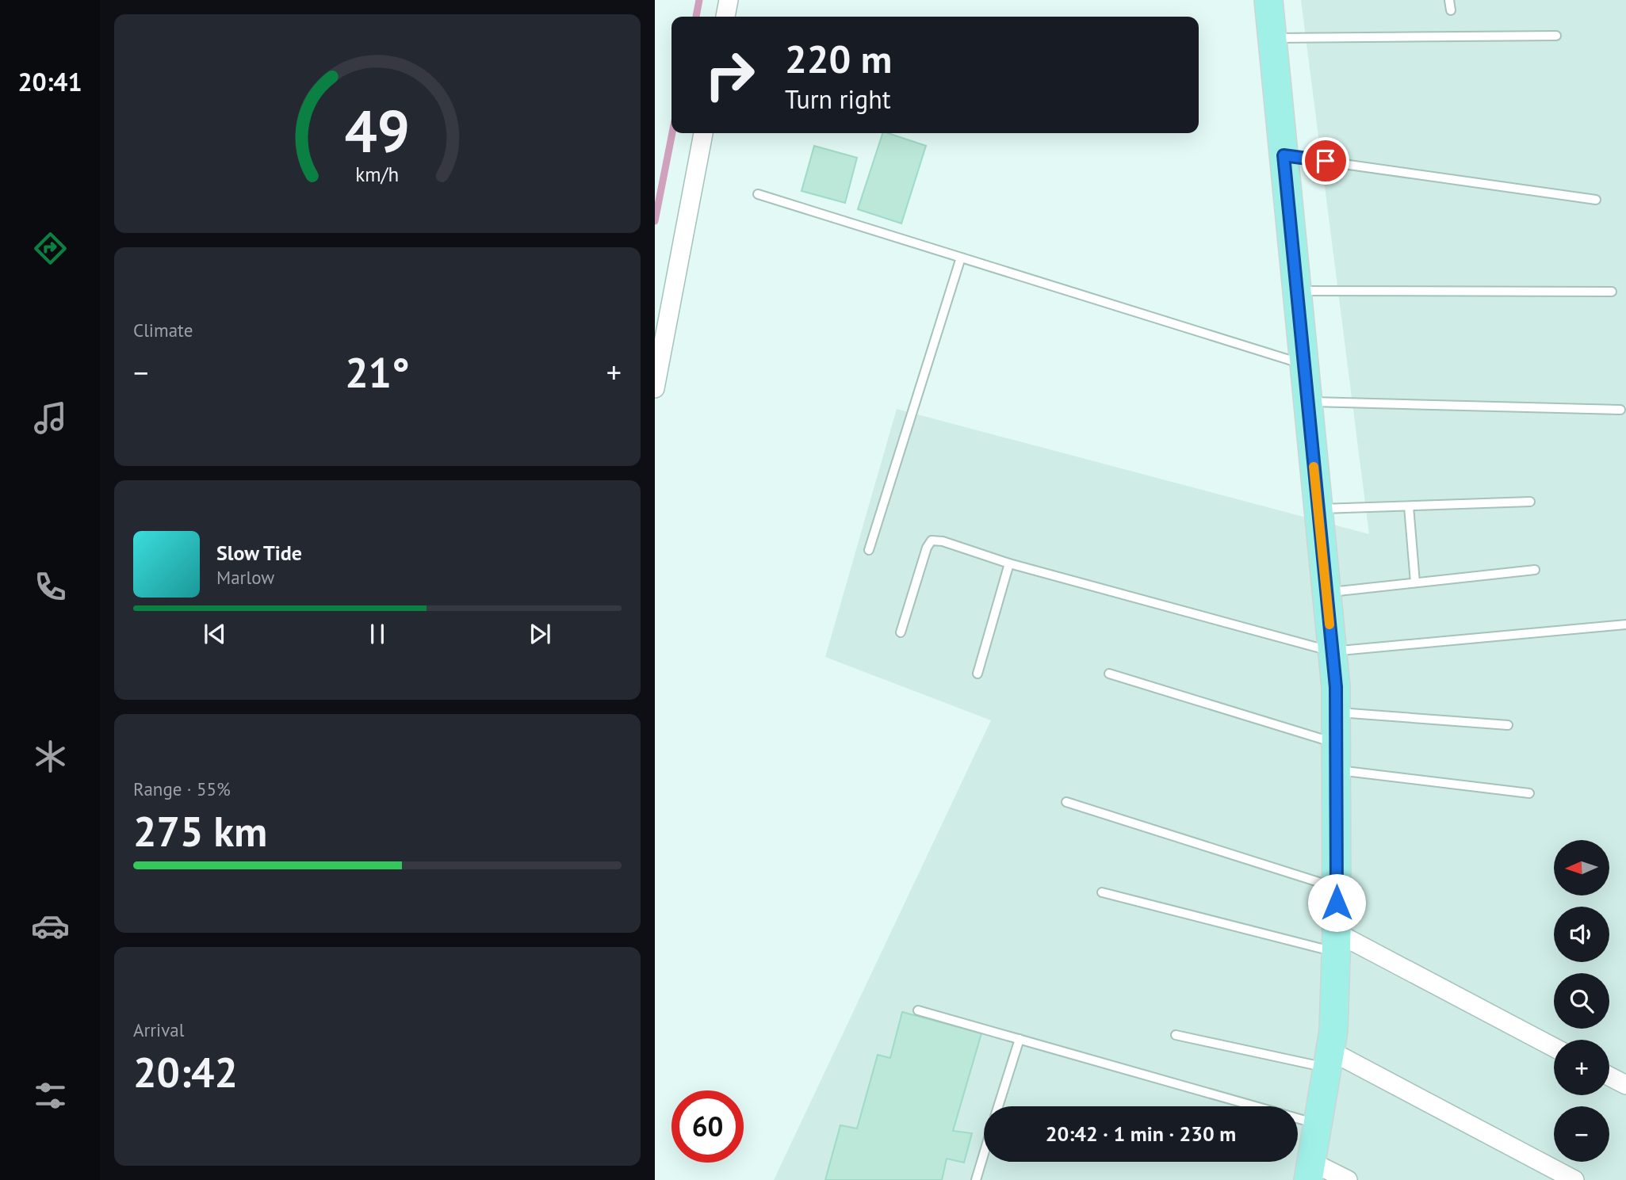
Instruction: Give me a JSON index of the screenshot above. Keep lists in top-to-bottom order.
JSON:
{
  "north": "left",
  "page": {
    "tabs": "20:41",
    "turn": ["220 m", "Turn right"],
    "tile": [
      "Climate",
      ["Range · 55%", "275 km"],
      ["Arrival", "20:42"]
    ],
    "heat": ["−", "21°", "+"],
    "song": ["Slow Tide", "Marlow"],
    "map_buttons": ["+", "−"],
    "limit": "60",
    "trip": "20:42 · 1 min · 230 m",
    "gauge": ["49", "km/h"]
  }
}
